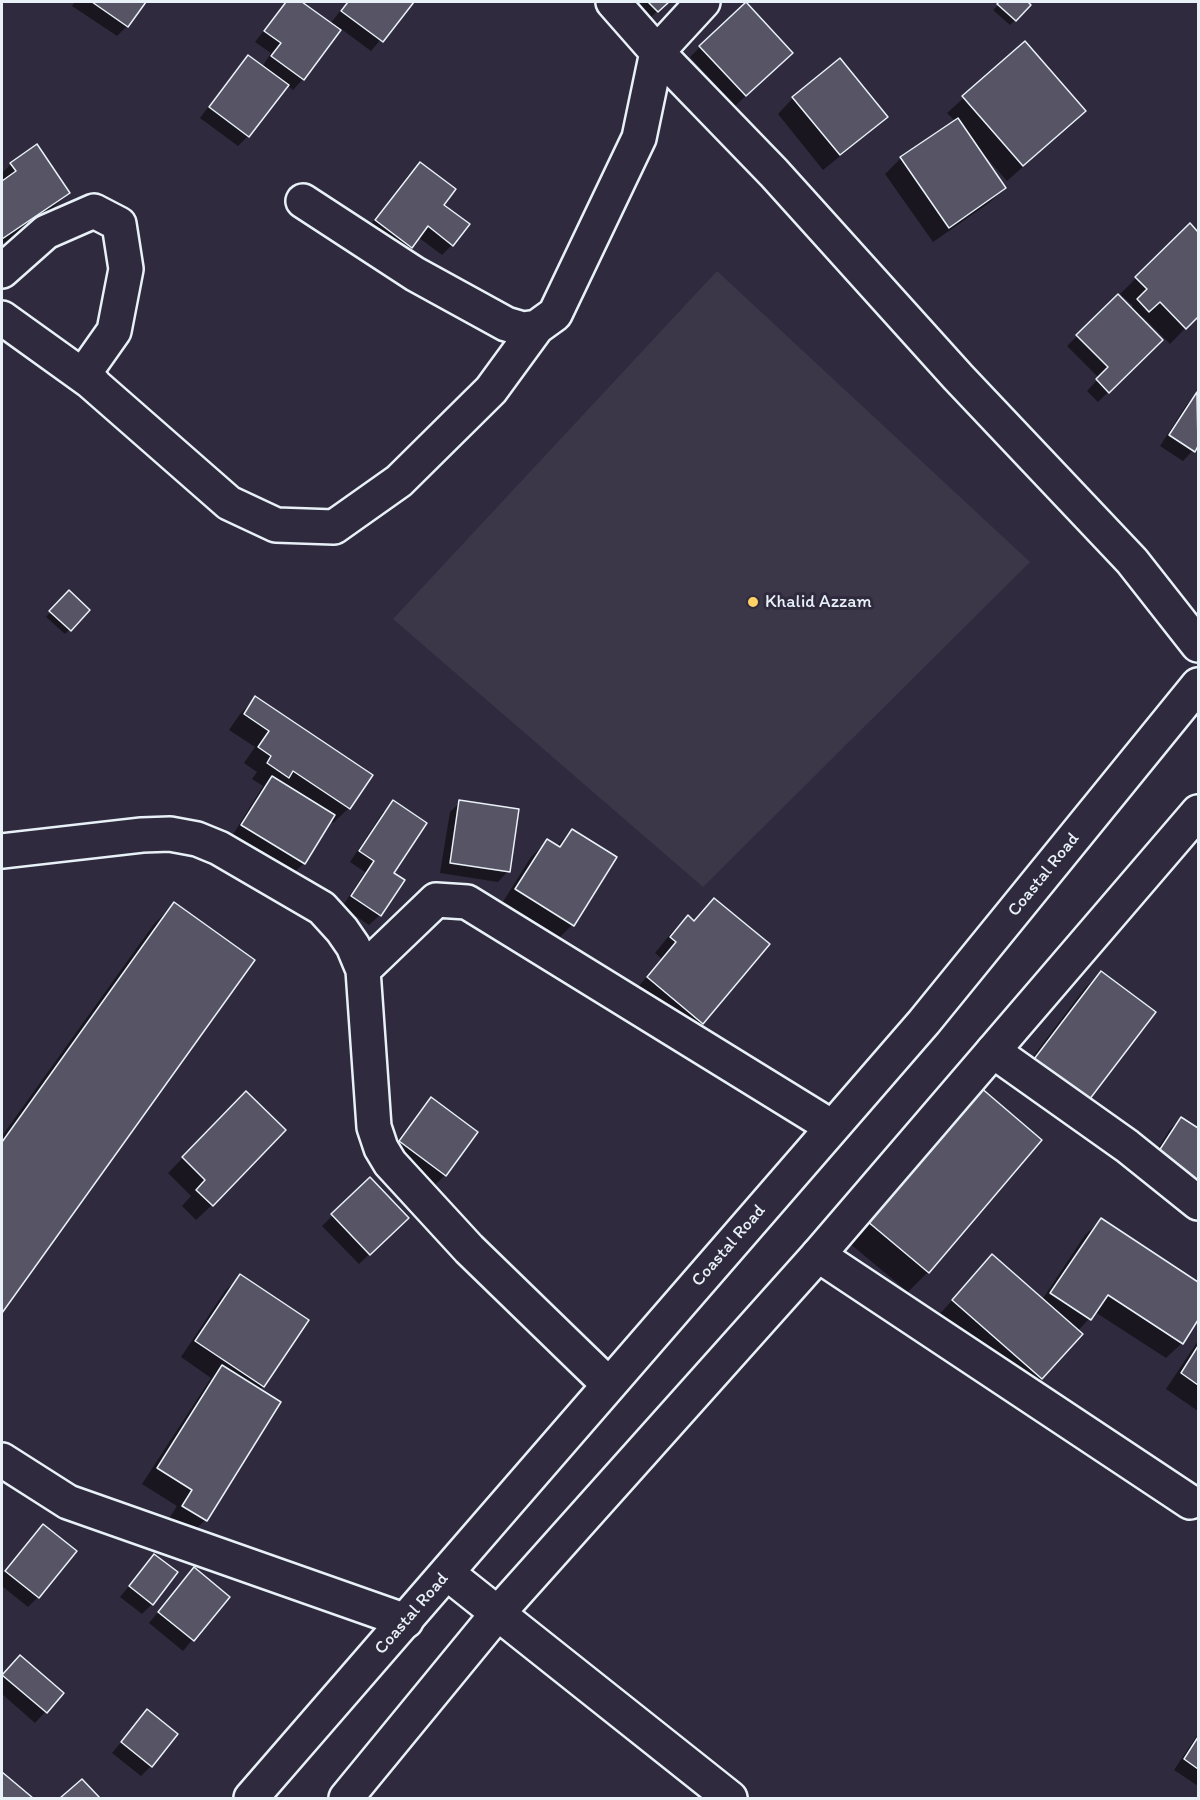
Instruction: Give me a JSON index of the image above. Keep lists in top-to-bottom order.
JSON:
{
  "streets": {
    "main road": ["Coastal Road"]
  },
  "places": ["Khalid Azzam"]
}
